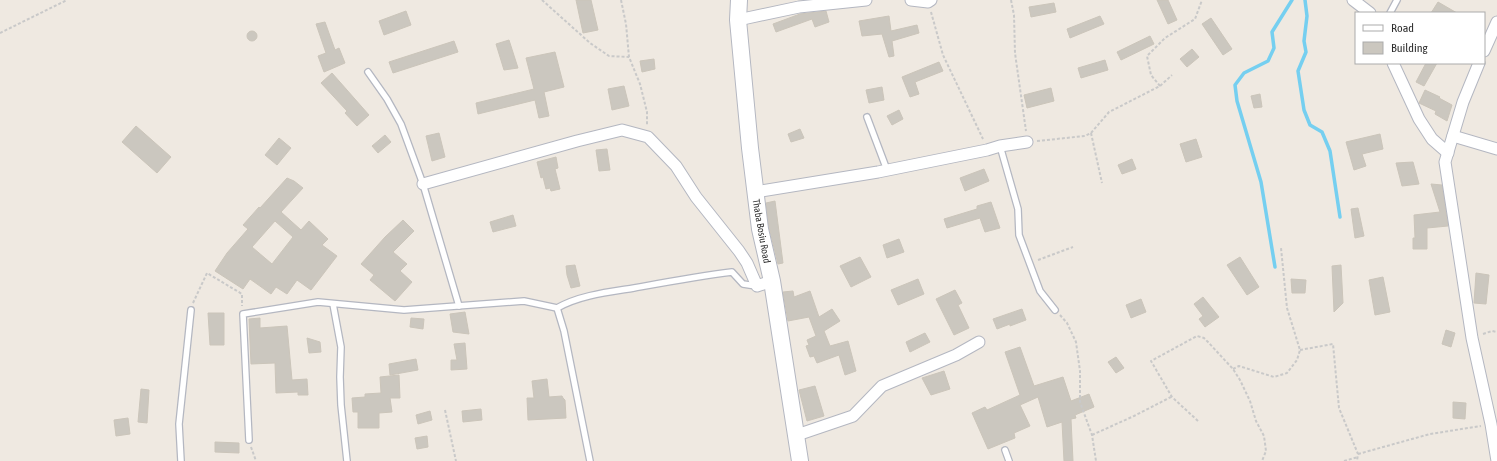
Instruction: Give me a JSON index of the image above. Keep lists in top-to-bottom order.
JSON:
{
  "streets": {
    "street": ["Thaba Bosiu Road"]
  },
  "legend": ["Road", "Building"]
}
